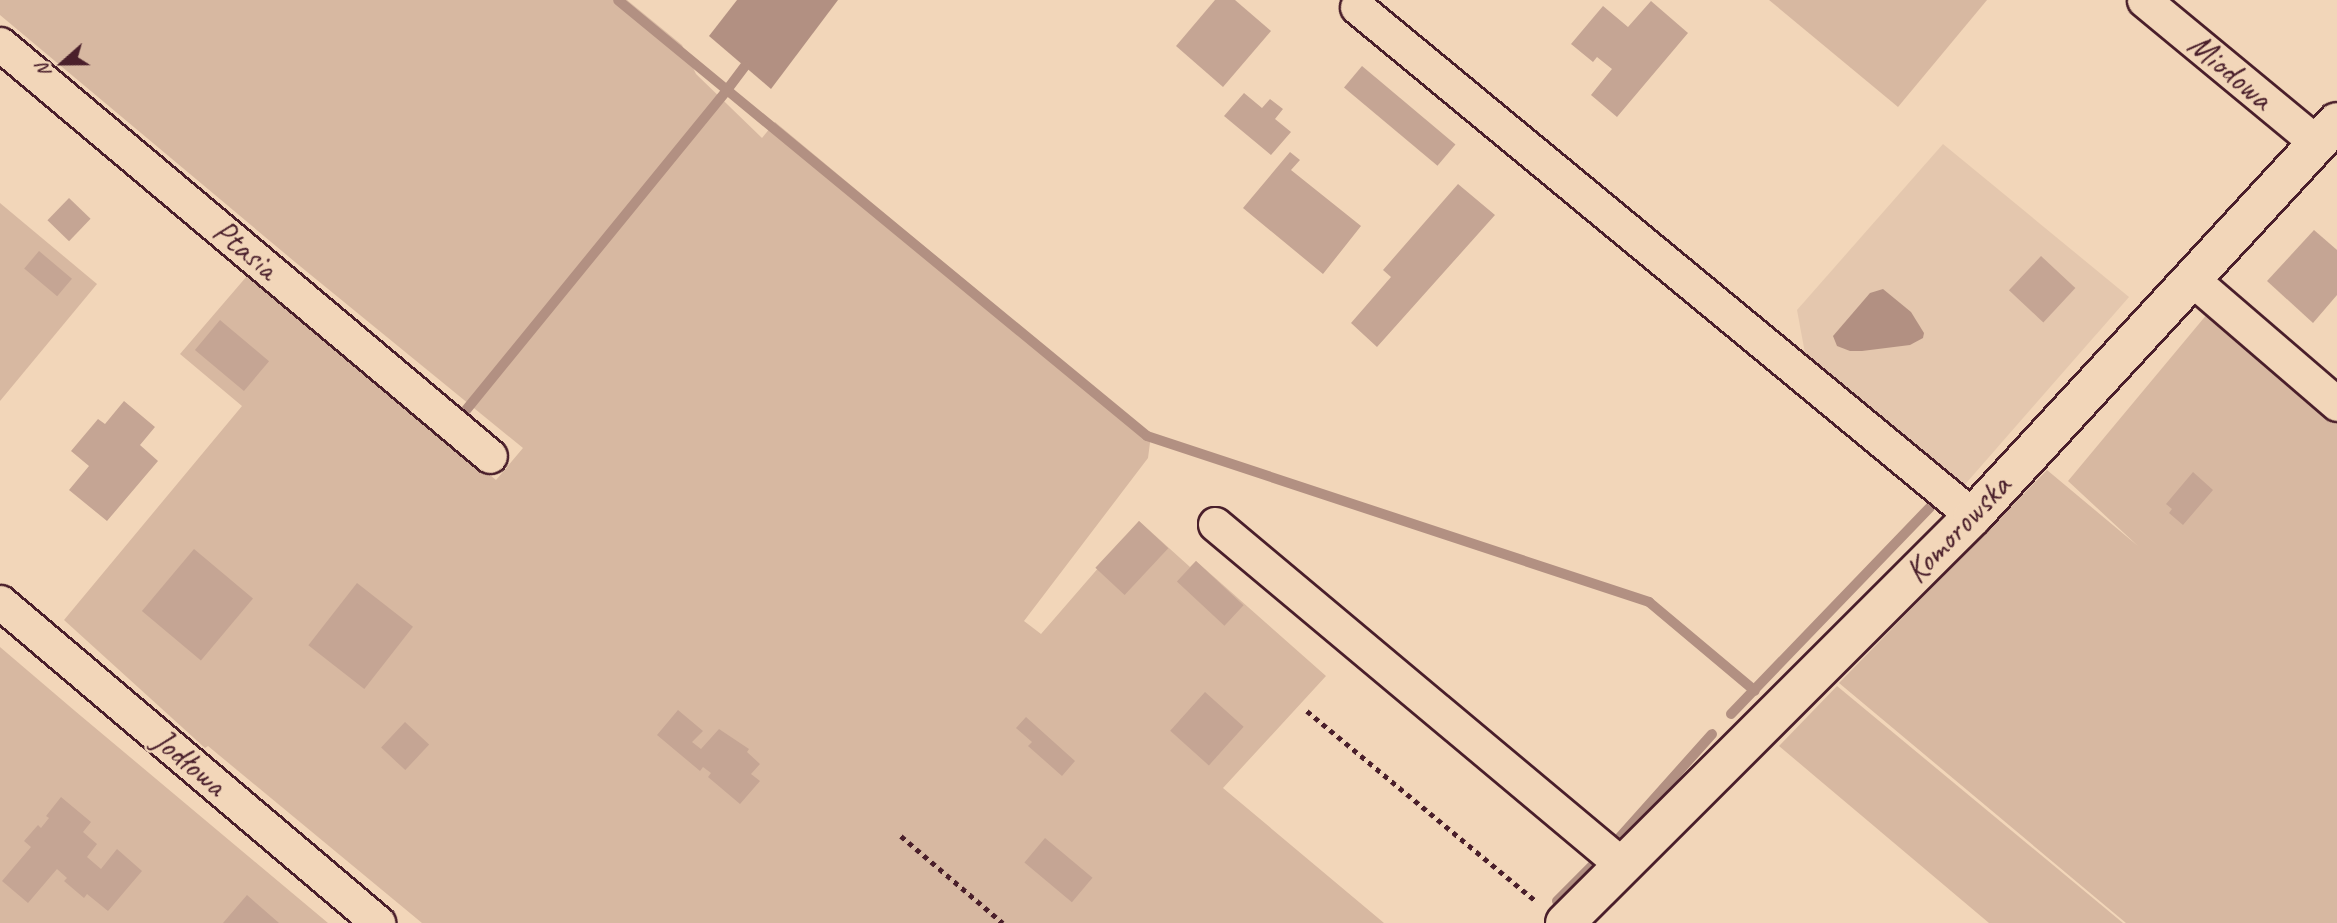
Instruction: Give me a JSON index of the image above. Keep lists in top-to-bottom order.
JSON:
{
  "streets": {
    "street": [
      "Miodowa",
      "Ptasia",
      "Komorowska",
      "Jodłowa"
    ]
  },
  "crossings": [
    ["Miodowa", "Komorowska"]
  ],
  "north": "left"
}
